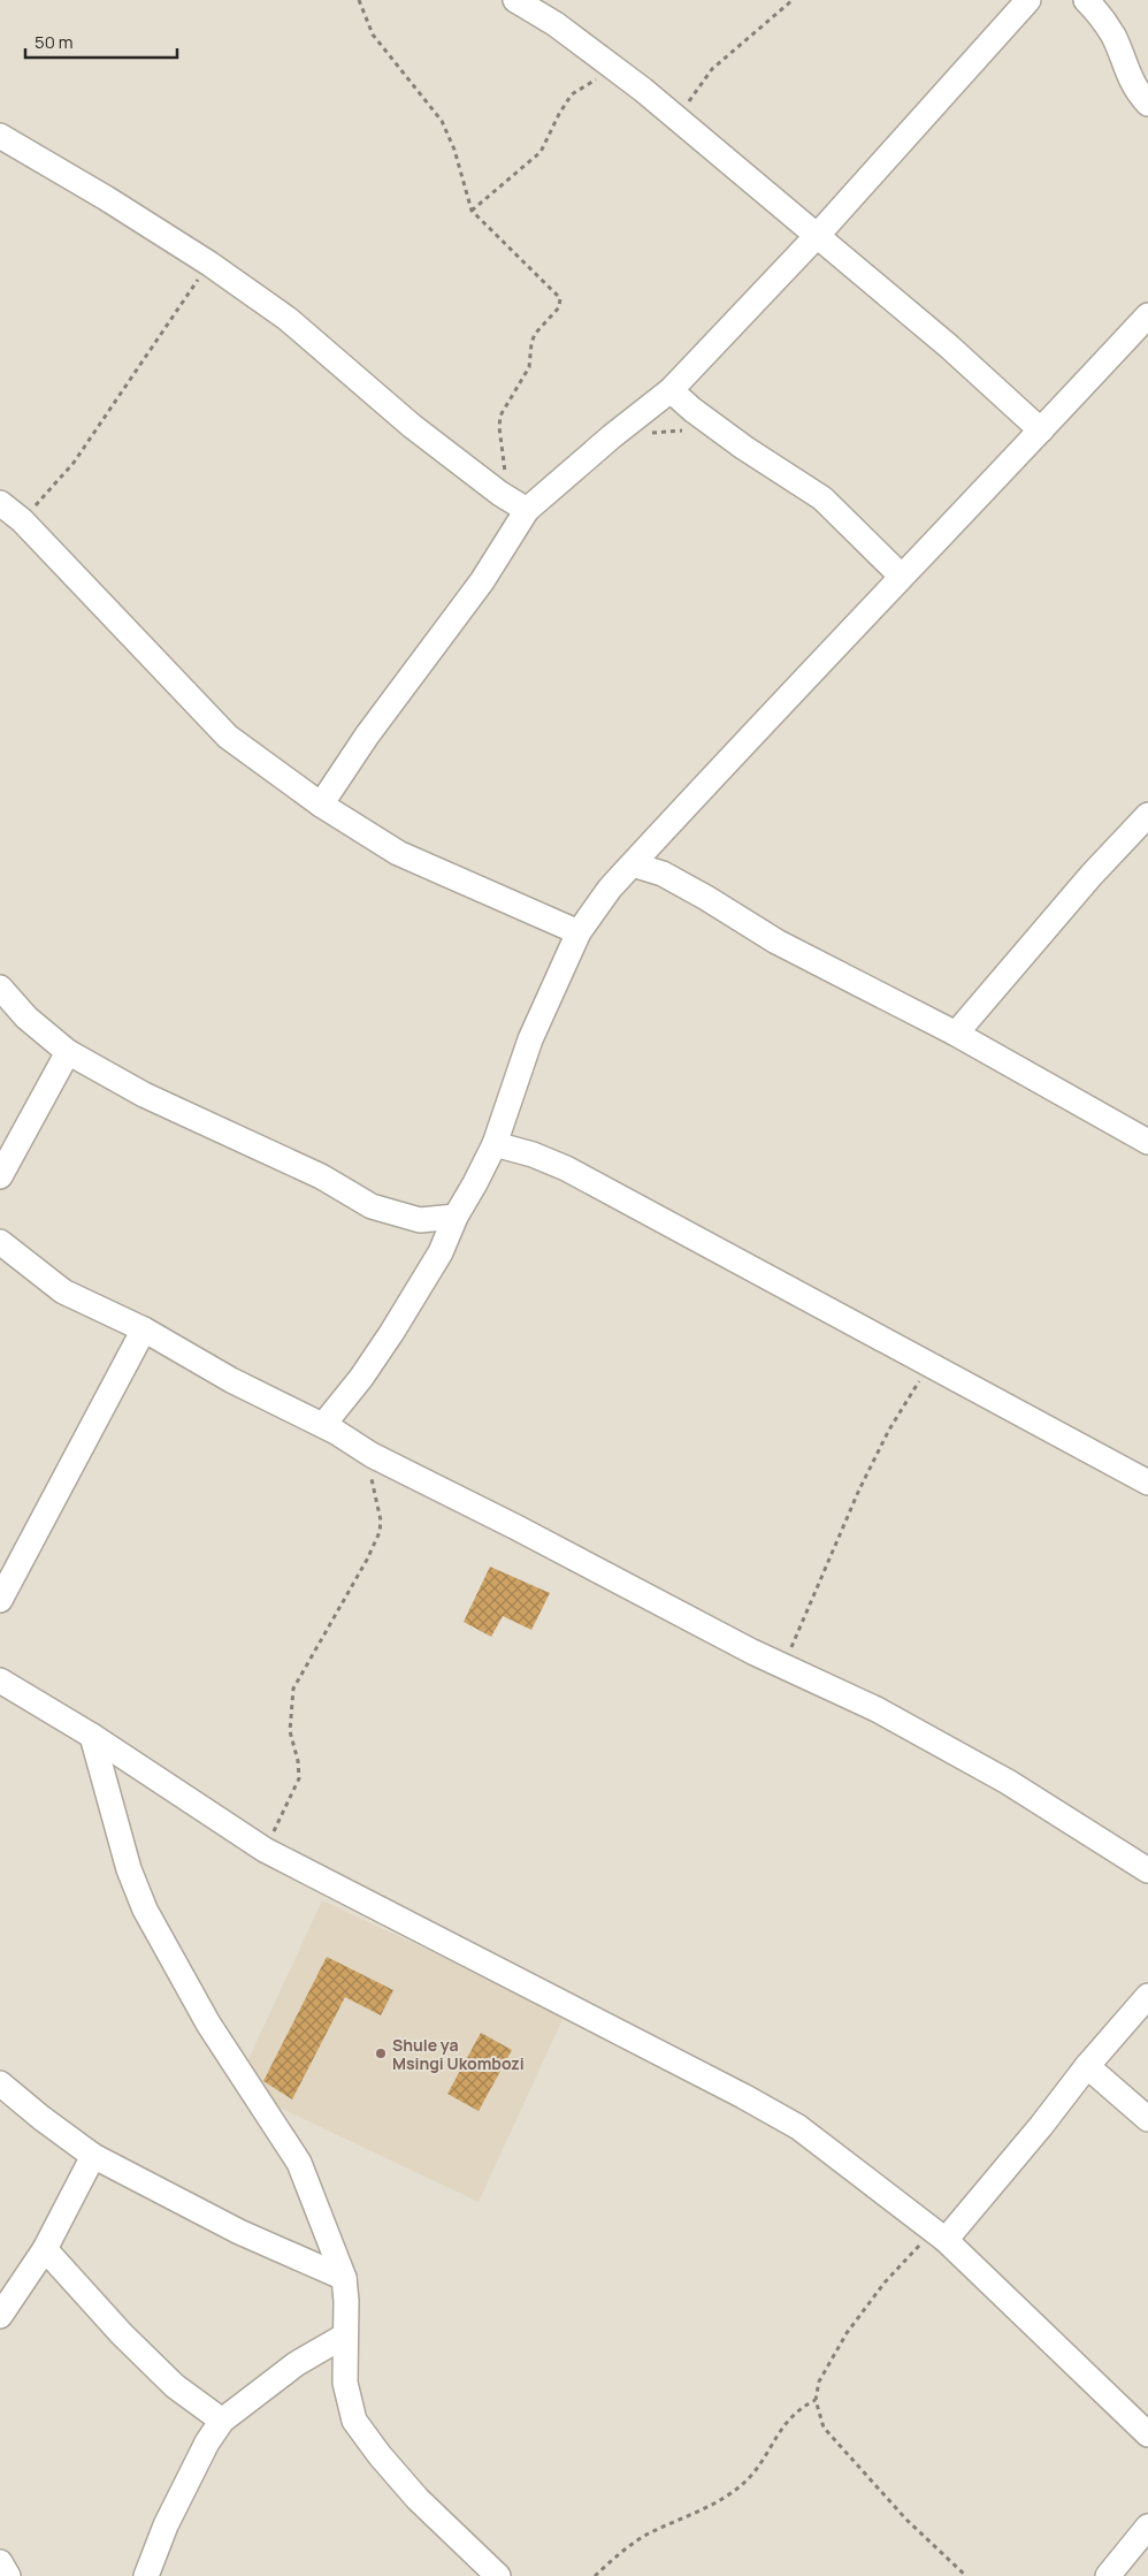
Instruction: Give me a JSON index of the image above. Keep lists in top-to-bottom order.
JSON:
{
  "places": ["Shule ya Msingi Ukombozi"],
  "scale_bar": "50 m"
}
